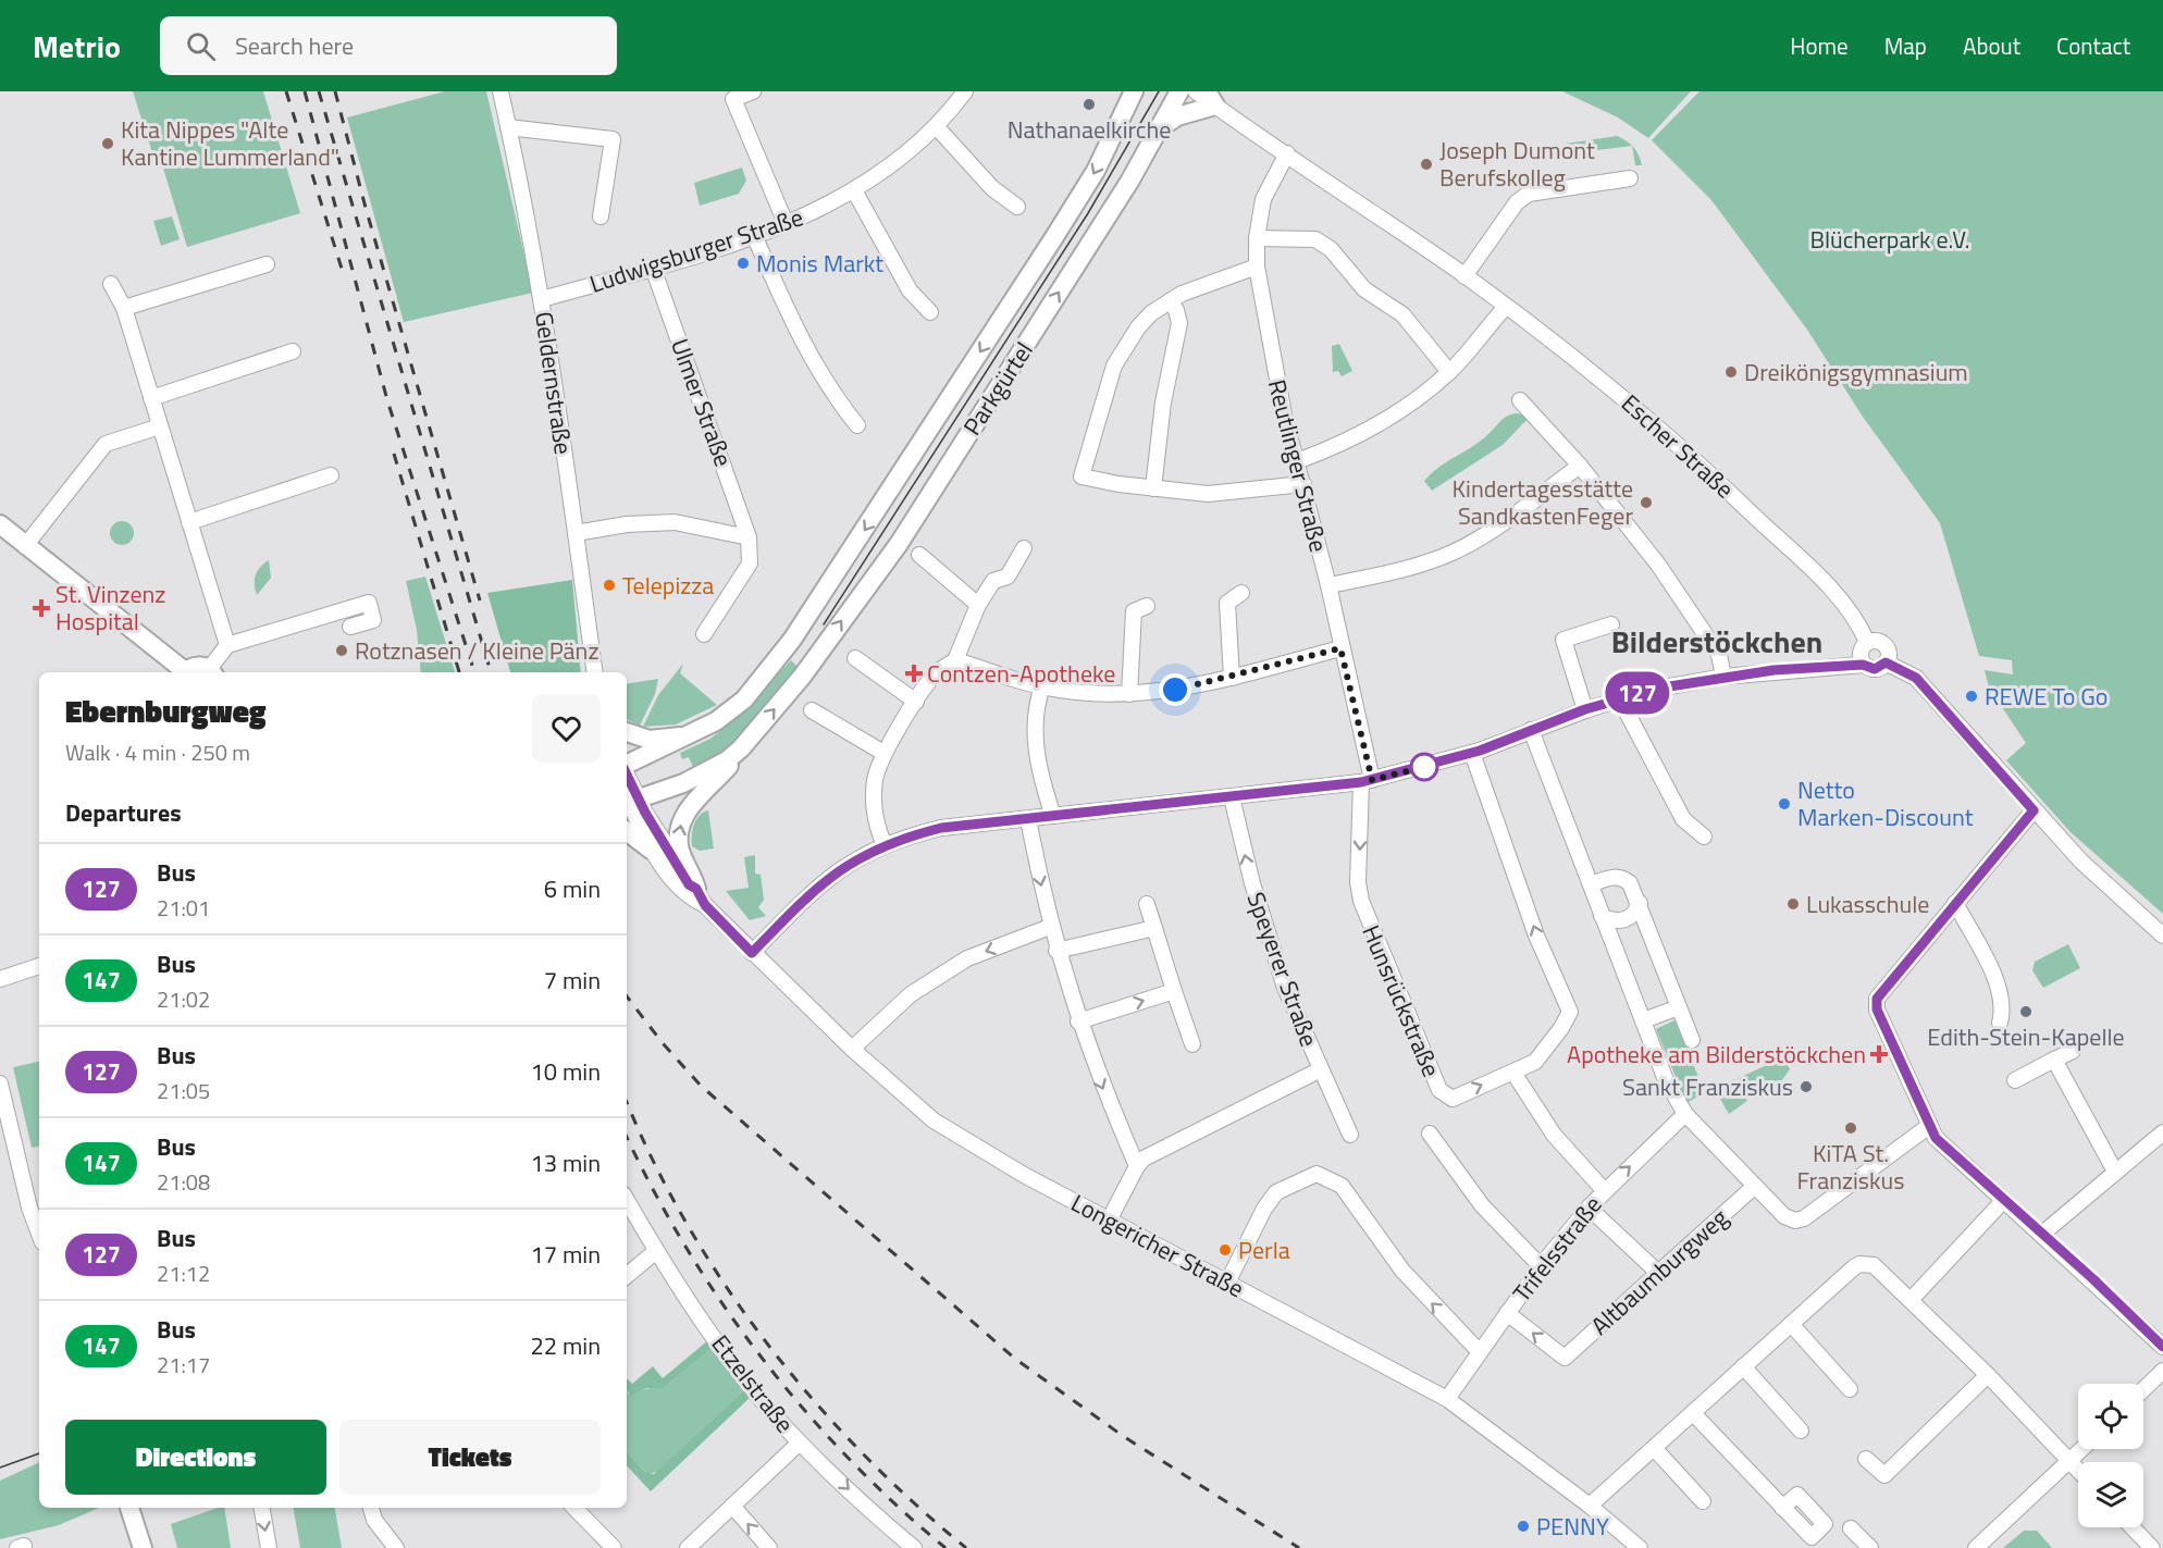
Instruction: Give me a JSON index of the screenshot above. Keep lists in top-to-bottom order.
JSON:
{
  "streets": {
    "main road": ["Parkgürtel"],
    "street": [
      "Ludwigsburger Straße",
      "Geldernstraße",
      "Ulmer Straße",
      "Escher Straße",
      "Reutlinger Straße",
      "Speyerer Straße",
      "Hunsrückstraße",
      "Longericher Straße",
      "Trifelsstraße",
      "Altbaumburgweg",
      "Etzelstraße"
    ]
  },
  "crossings": [
    ["Ludwigsburger Straße", "Geldernstraße"],
    ["Ludwigsburger Straße", "Ulmer Straße"],
    ["Parkgürtel", "Longericher Straße"],
    ["Escher Straße", "Reutlinger Straße"],
    ["Reutlinger Straße", "Hunsrückstraße"],
    ["Longericher Straße", "Trifelsstraße"],
    ["Trifelsstraße", "Altbaumburgweg"]
  ],
  "districts": ["Bilderstöckchen"],
  "parks": ["Blücherpark e.V."],
  "places": {
    "other": [
      "Nathanaelkirche",
      "Kita Nippes \"Alte Kantine Lummerland\"",
      "Joseph Dumont Berufskolleg",
      "Monis Markt",
      "Dreikönigsgymnasium",
      "Kindertagesstätte SandkastenFeger",
      "Telepizza",
      "Rotznasen / Kleine Pänz",
      "REWE To Go",
      "Netto Marken-Discount",
      "Lukasschule",
      "Edith-Stein-Kapelle",
      "Sankt Franziskus",
      "KiTA St. Franziskus",
      "Perla",
      "PENNY"
    ],
    "health": ["St. Vinzenz Hospital", "Contzen-Apotheke", "Apotheke am Bilderstöckchen"]
  },
  "lines": ["bus line 127"],
  "page": {
    "header": "Metrio",
    "search": "Search here",
    "nav": [
      "Home",
      "Map",
      "About",
      "Contact"
    ],
    "on_map": "127",
    "heading": [
      ["Ebernburgweg", "Walk · 4 min · 250 m"],
      "Departures"
    ],
    "list": [
      {
        "mark": "127",
        "name": "Bus",
        "note": "21:01",
        "value": "6 min"
      },
      {
        "mark": "147",
        "name": "Bus",
        "note": "21:02",
        "value": "7 min"
      },
      {
        "mark": "127",
        "name": "Bus",
        "note": "21:05",
        "value": "10 min"
      },
      {
        "mark": "147",
        "name": "Bus",
        "note": "21:08",
        "value": "13 min"
      },
      {
        "mark": "127",
        "name": "Bus",
        "note": "21:12",
        "value": "17 min"
      },
      {
        "mark": "147",
        "name": "Bus",
        "note": "21:17",
        "value": "22 min"
      }
    ],
    "buttons": ["Directions", "Tickets"]
  }
}
